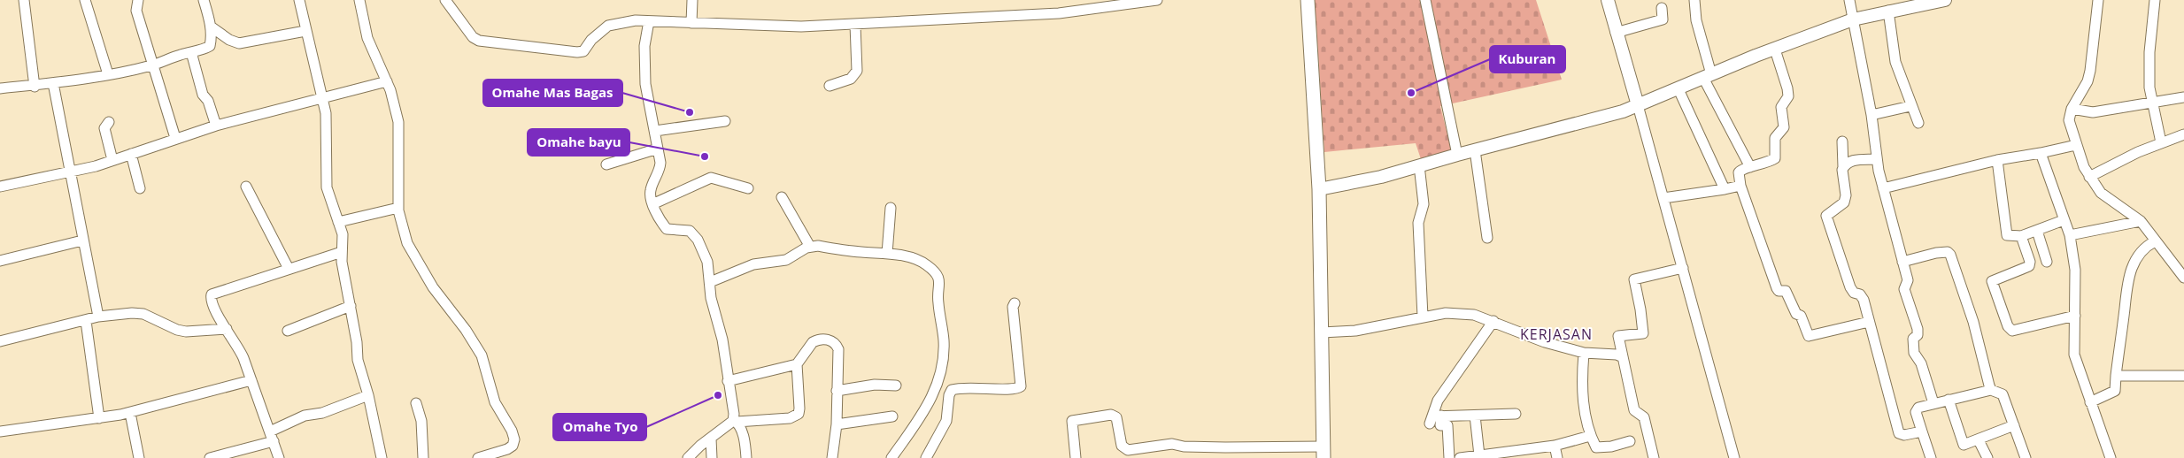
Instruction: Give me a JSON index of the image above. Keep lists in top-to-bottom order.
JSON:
{
  "districts": ["KERJASAN"],
  "places": [
    "Kuburan",
    "Omahe Mas Bagas",
    "Omahe bayu",
    "Omahe Tyo"
  ]
}
